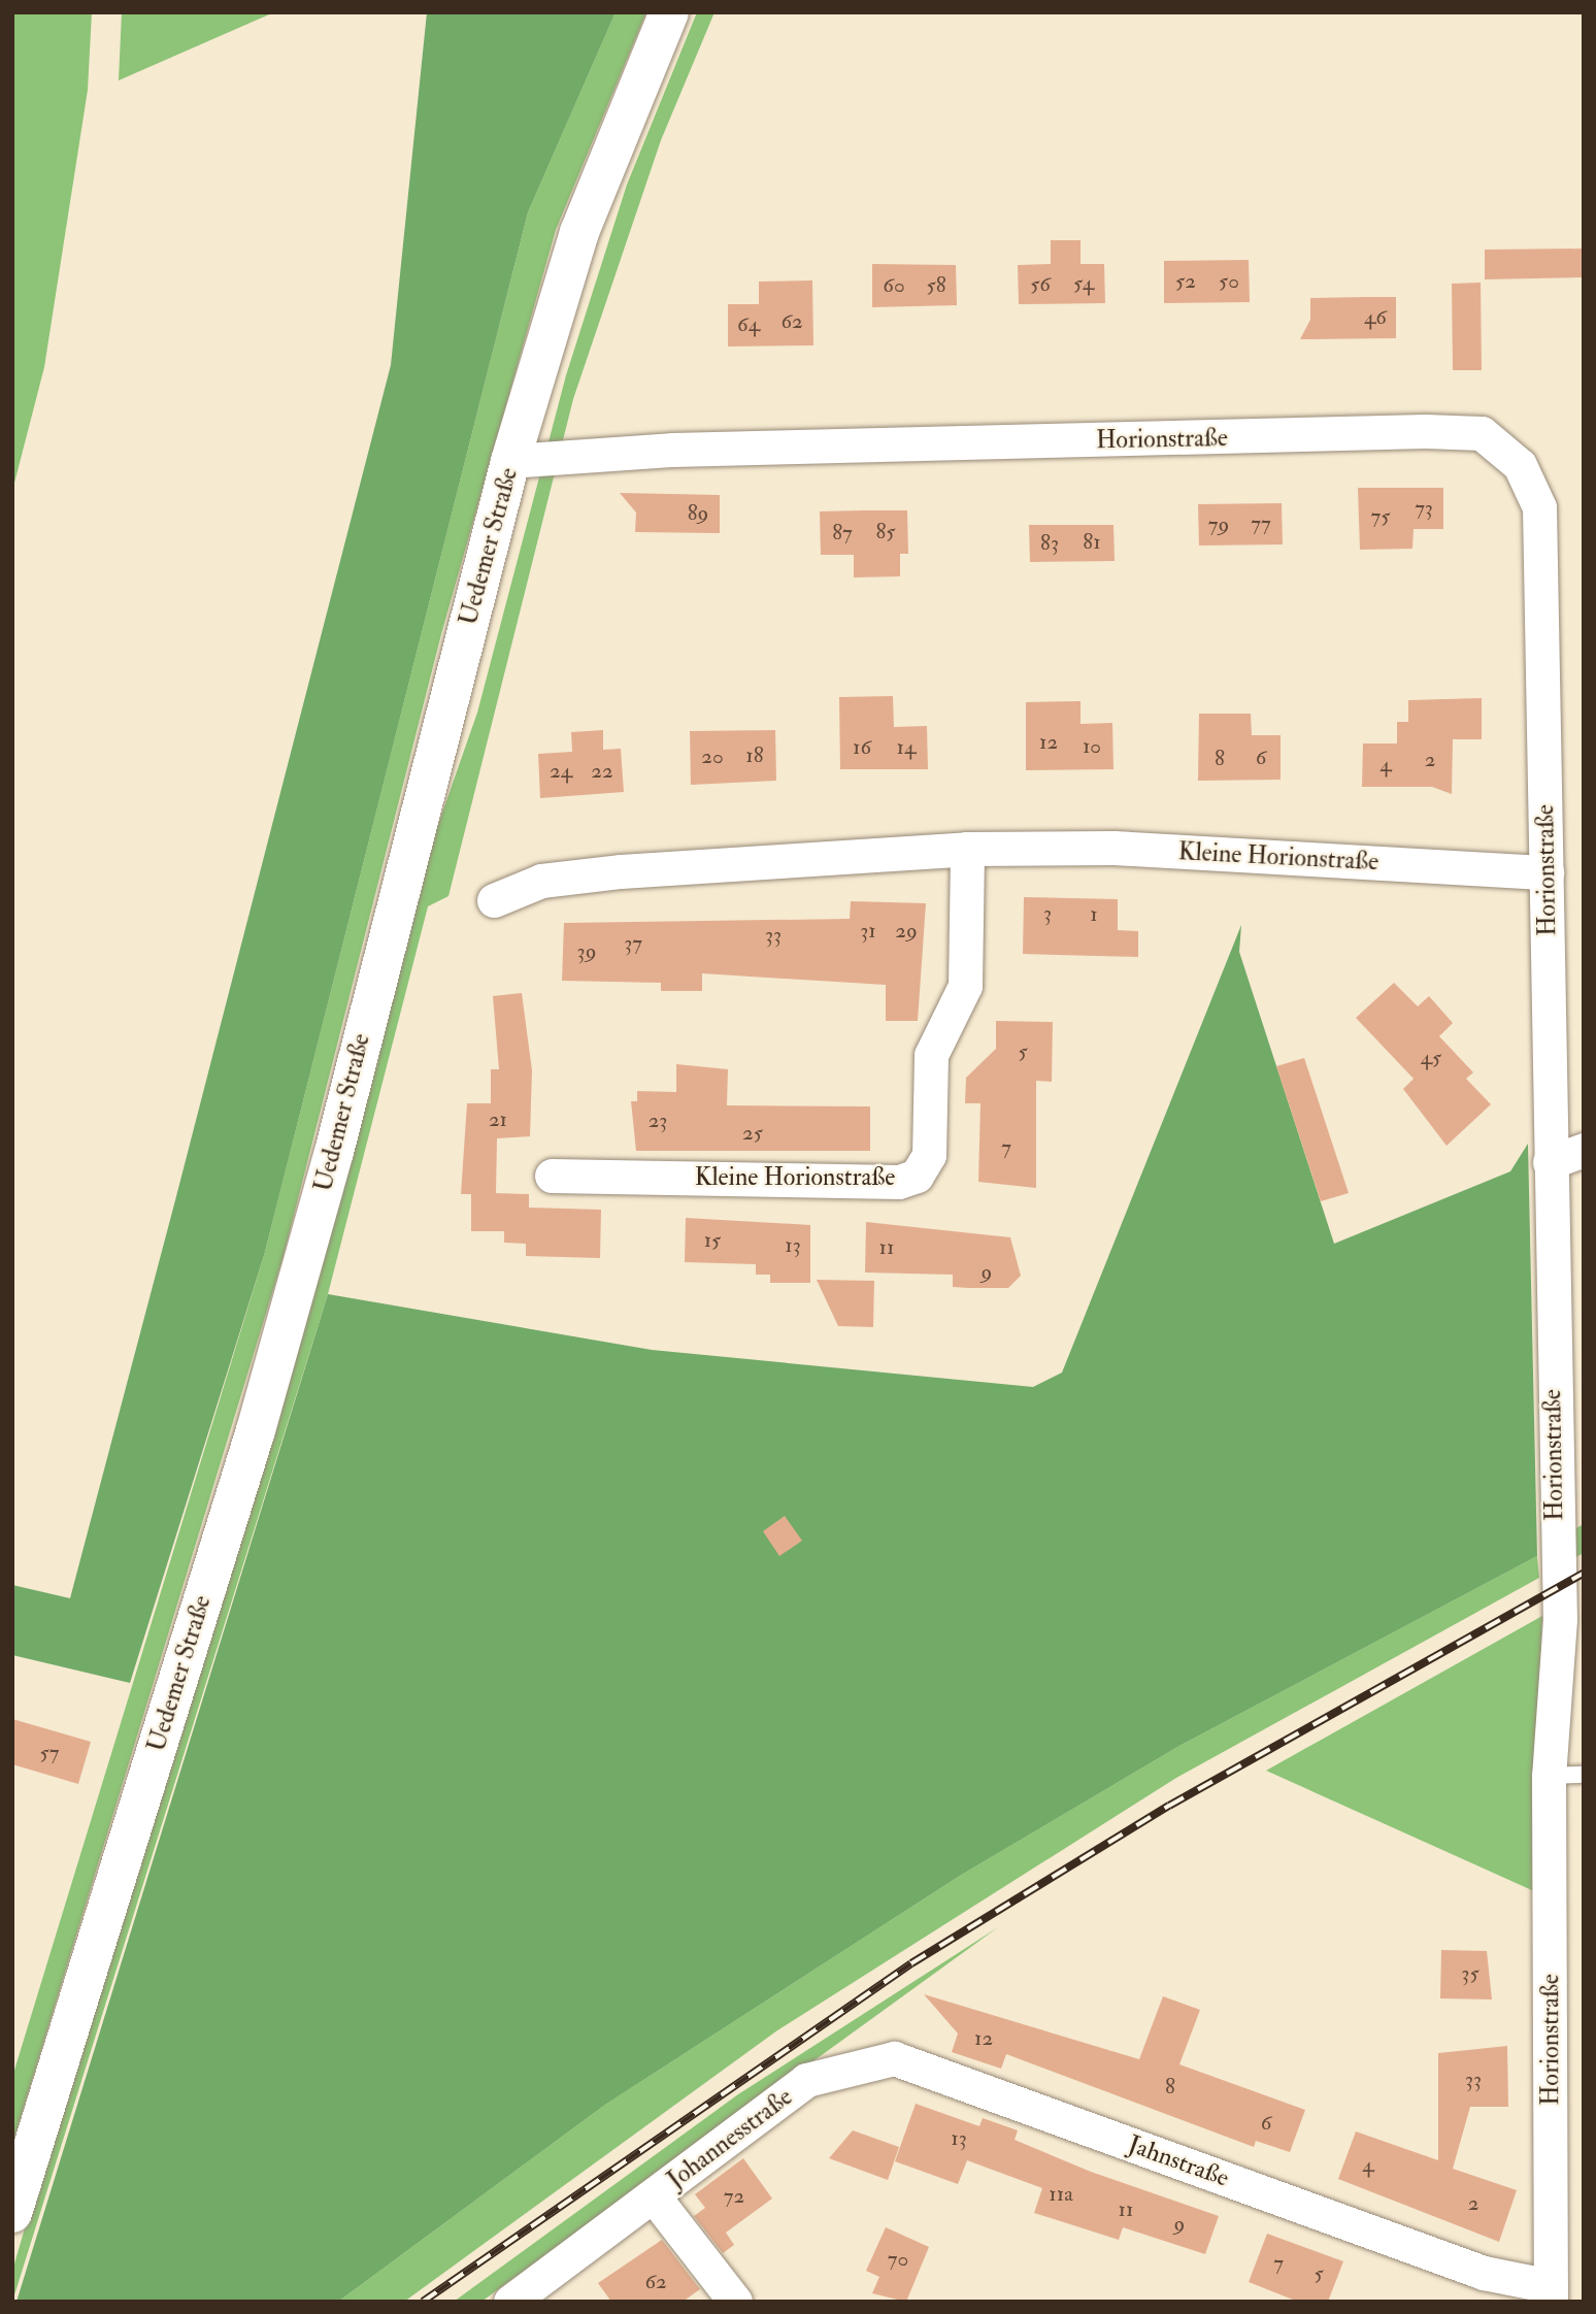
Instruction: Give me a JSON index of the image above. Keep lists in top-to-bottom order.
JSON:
{
  "streets": {
    "main road": ["Uedemer Straße"],
    "street": [
      "Horionstraße",
      "Kleine Horionstraße",
      "Johannesstraße",
      "Jahnstraße"
    ]
  },
  "crossings": [
    ["Horionstraße", "Uedemer Straße"],
    ["Horionstraße", "Kleine Horionstraße"],
    ["Horionstraße", "Jahnstraße"],
    ["Johannesstraße", "Jahnstraße"]
  ],
  "house_numbers": [
    "52",
    "50",
    "54",
    "56",
    "60",
    "58",
    "46",
    "62",
    "64",
    "73",
    "89",
    "75",
    "77",
    "79",
    "85",
    "87",
    "81",
    "83",
    "12",
    "10",
    "16",
    "14",
    "18",
    "20",
    "6",
    "8",
    "2",
    "4",
    "24",
    "22",
    "3",
    "1",
    "31",
    "29",
    "33",
    "37",
    "39",
    "5",
    "45",
    "21",
    "23",
    "25",
    "7",
    "15",
    "13",
    "11",
    "9",
    "57",
    "35",
    "12",
    "33",
    "8",
    "6",
    "13",
    "4",
    "11a",
    "72",
    "2",
    "11",
    "9",
    "70",
    "7",
    "5",
    "62"
  ]
}
